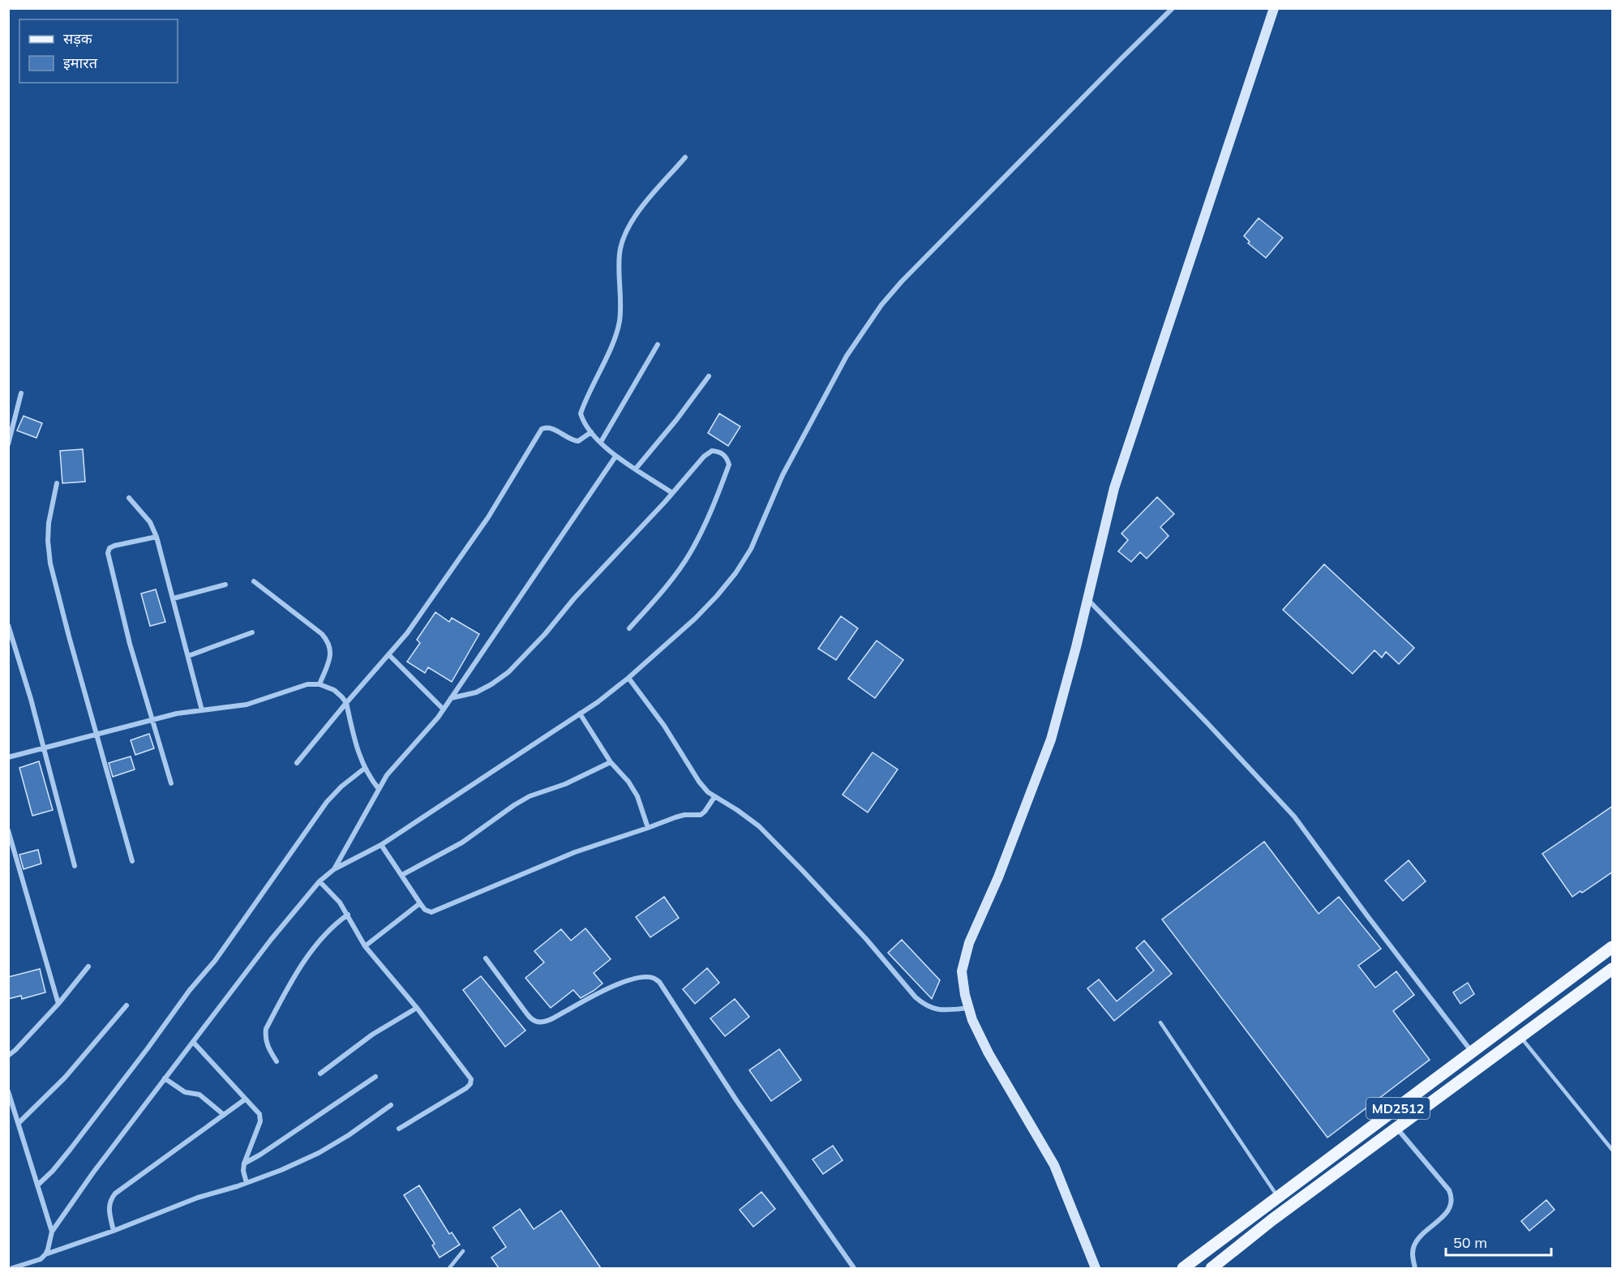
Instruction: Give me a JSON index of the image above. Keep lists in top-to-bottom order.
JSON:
{
  "streets": {
    "main road": ["MD2512"]
  },
  "legend": ["सड़क", "इमारत"],
  "scale_bar": "50 m"
}
